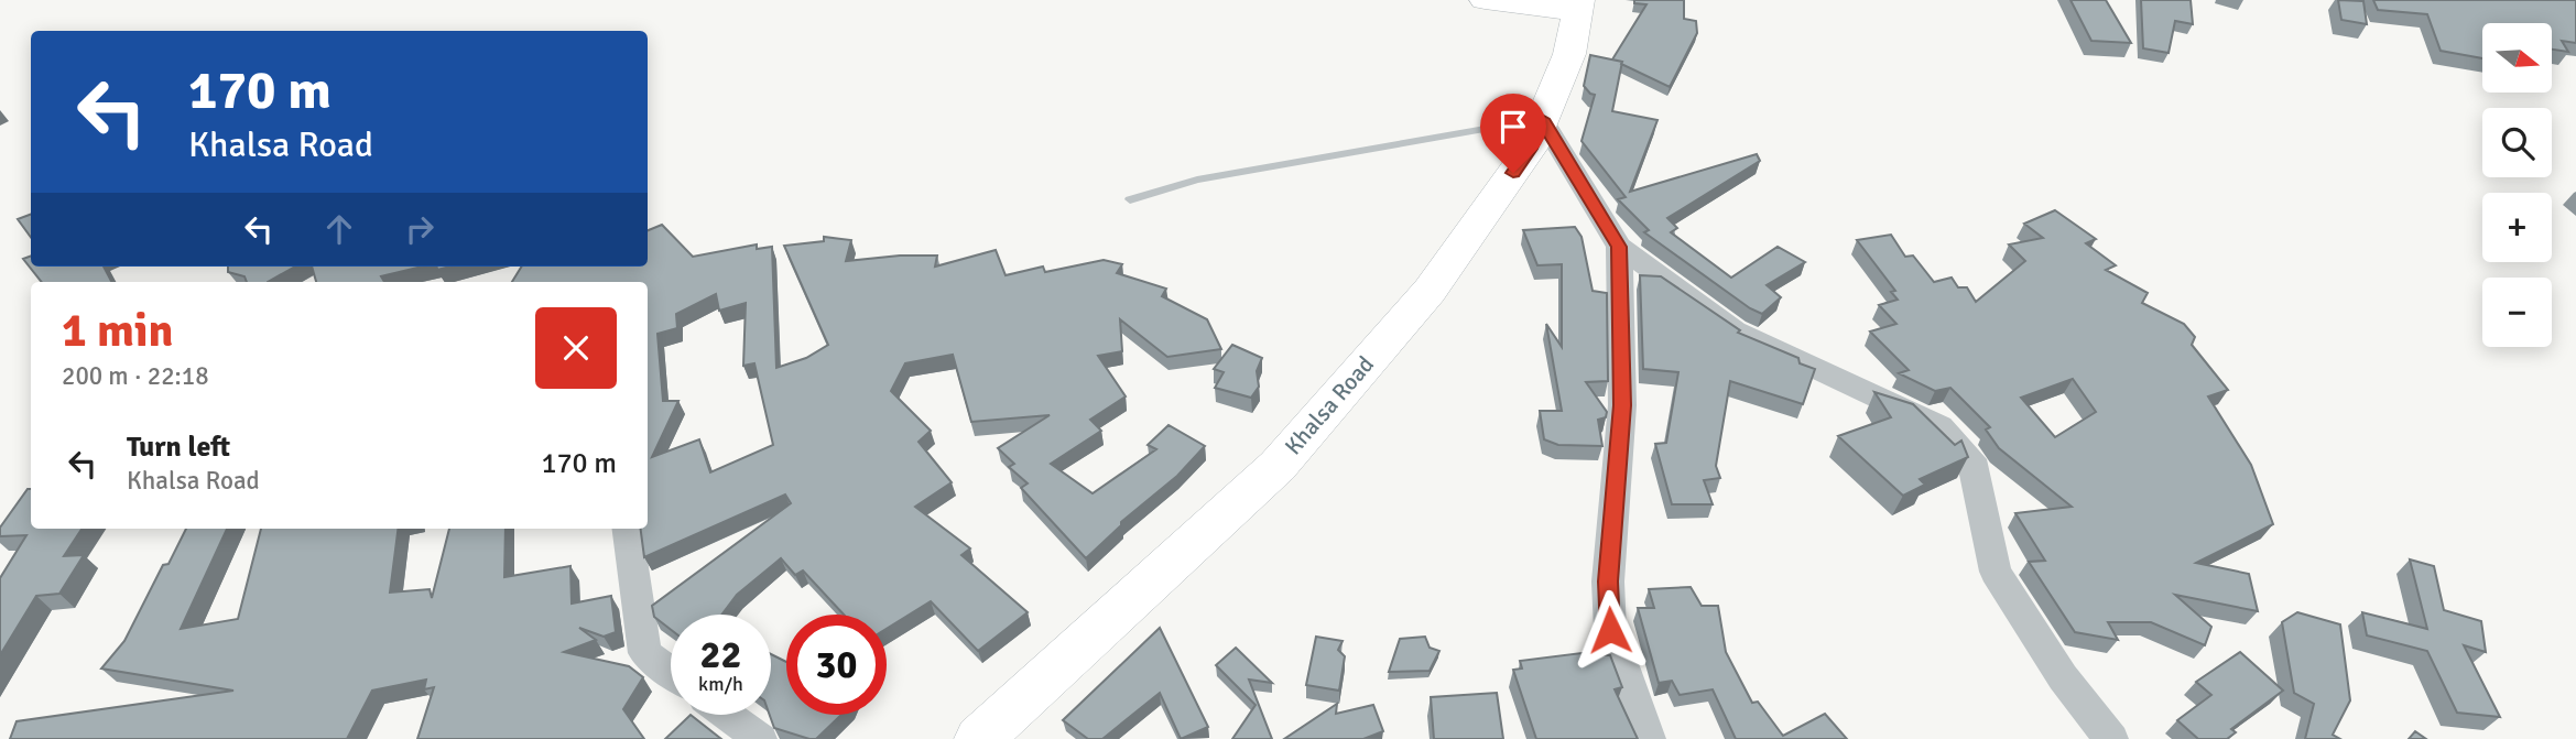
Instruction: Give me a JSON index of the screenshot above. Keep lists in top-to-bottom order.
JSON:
{
  "streets": {
    "main road": ["Khalsa Road"]
  },
  "north": "right",
  "page": {
    "map_buttons": ["+", "−"],
    "turn": ["170 m", "Khalsa Road"],
    "heading": ["1 min", "200 m · 22:18"],
    "list": [
      {
        "name": "Turn left",
        "note": "Khalsa Road",
        "value": "170 m"
      }
    ],
    "speed": "22 km/h",
    "limit": "30"
  }
}
